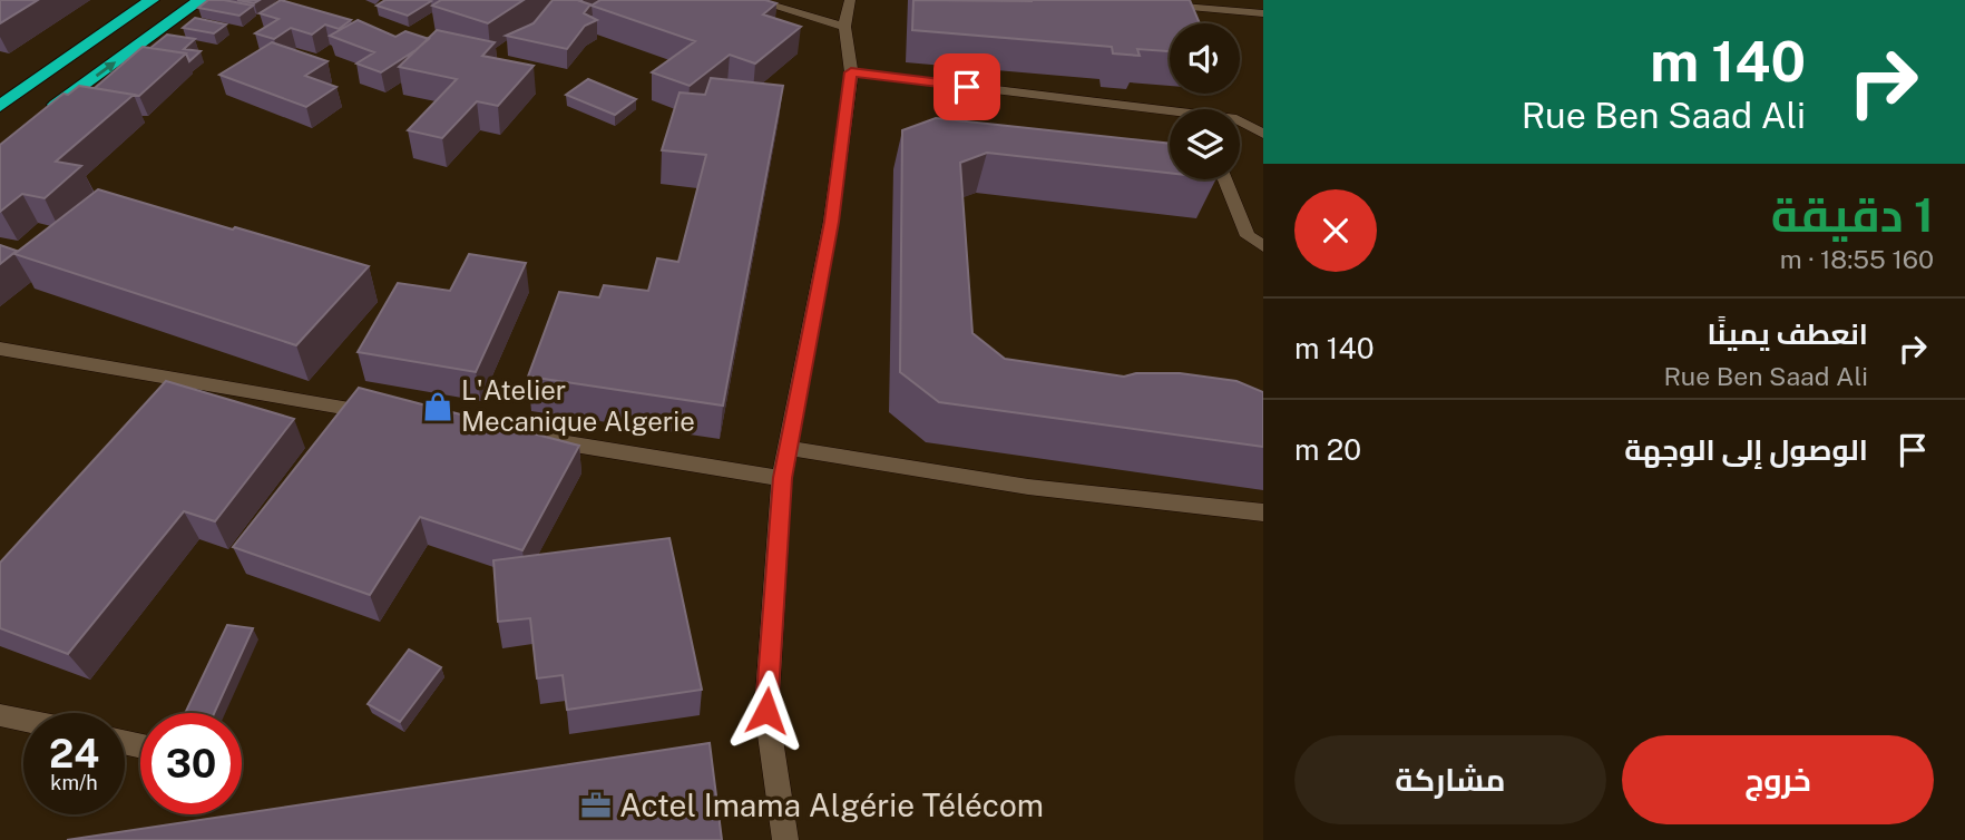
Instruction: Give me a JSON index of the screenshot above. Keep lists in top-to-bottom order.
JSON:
{
  "places": {
    "shop": ["L'Atelier Mecanique Algerie"],
    "office": ["Actel Imama Algérie Télécom"]
  },
  "page": {
    "turn": ["140 m", "Rue Ben Saad Ali"],
    "heading": ["1 دقيقة", "160 m · 18:55"],
    "list": [
      {
        "name": "انعطف يمينًا",
        "note": "Rue Ben Saad Ali",
        "value": "140 m"
      },
      {
        "name": "الوصول إلى الوجهة",
        "value": "20 m"
      }
    ],
    "speed": "24 km/h",
    "limit": "30",
    "buttons": ["خروج", "مشاركة"]
  }
}
